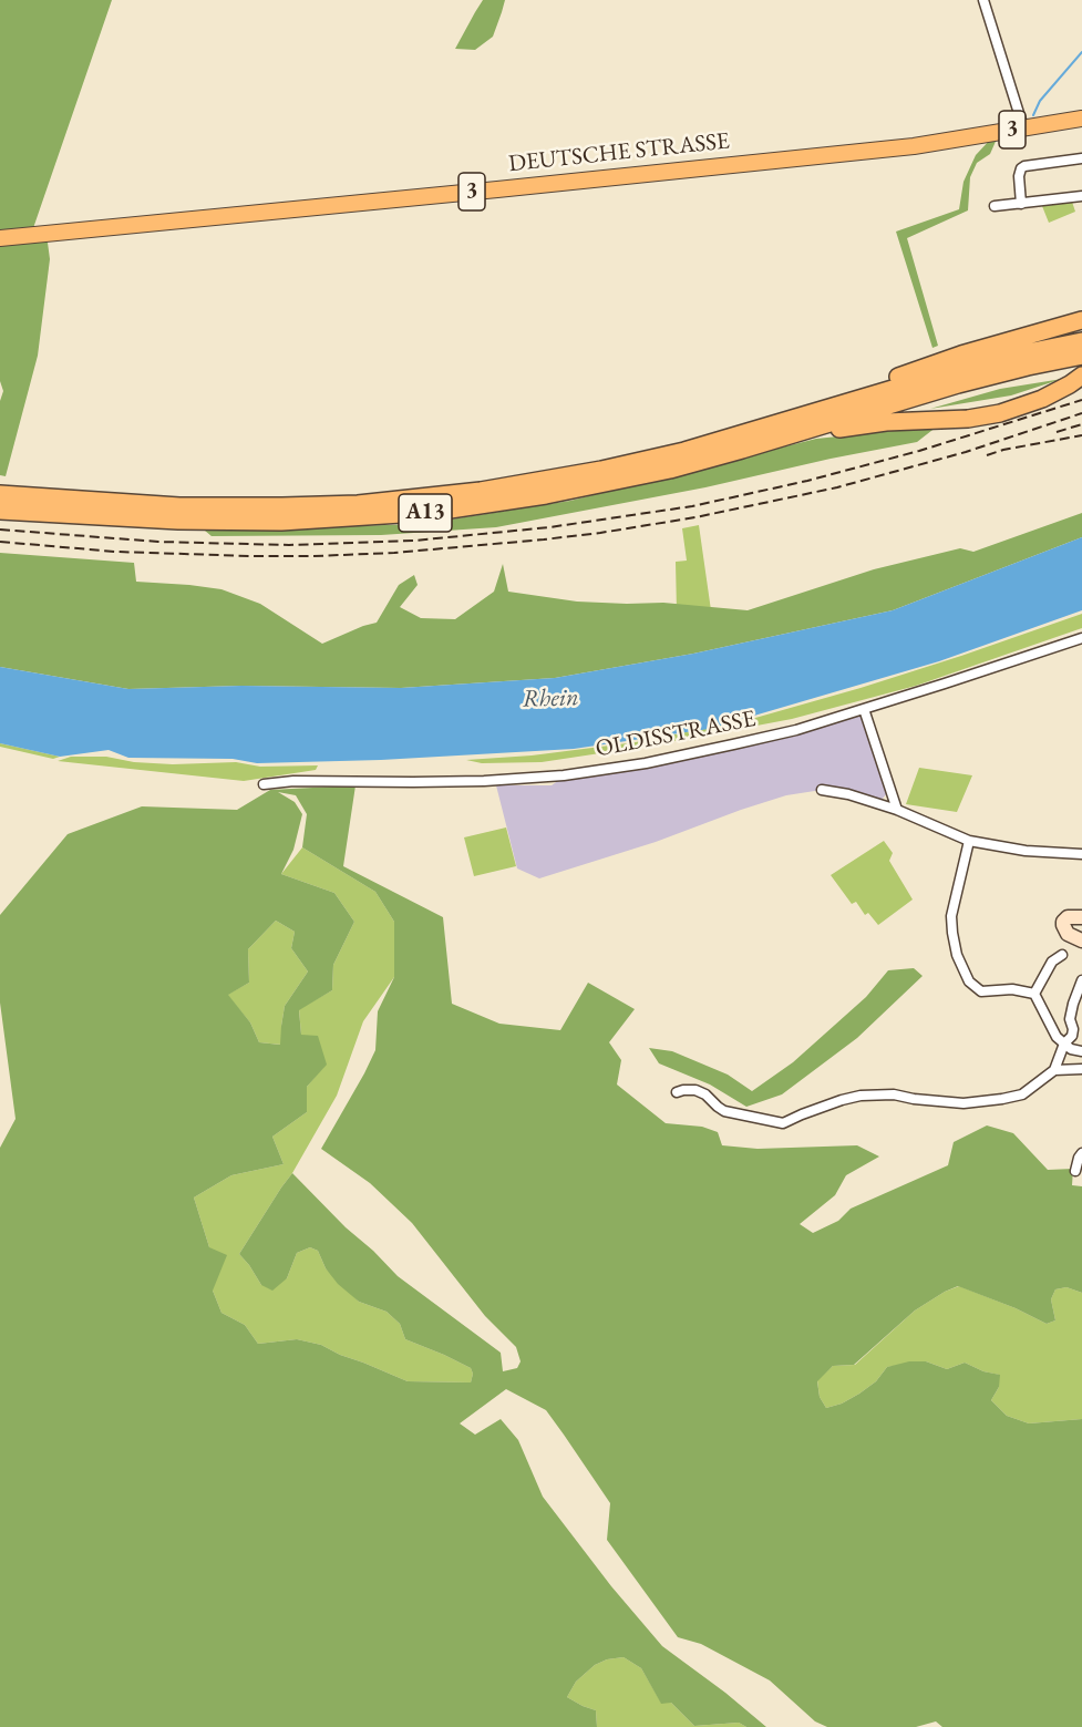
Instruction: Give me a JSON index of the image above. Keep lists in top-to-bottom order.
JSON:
{
  "streets": {
    "highway": ["A13"],
    "main road": ["3", "DEUTSCHE STRASSE"],
    "street": ["OLDISSTRASSE"]
  },
  "water": ["Rhein"]
}
